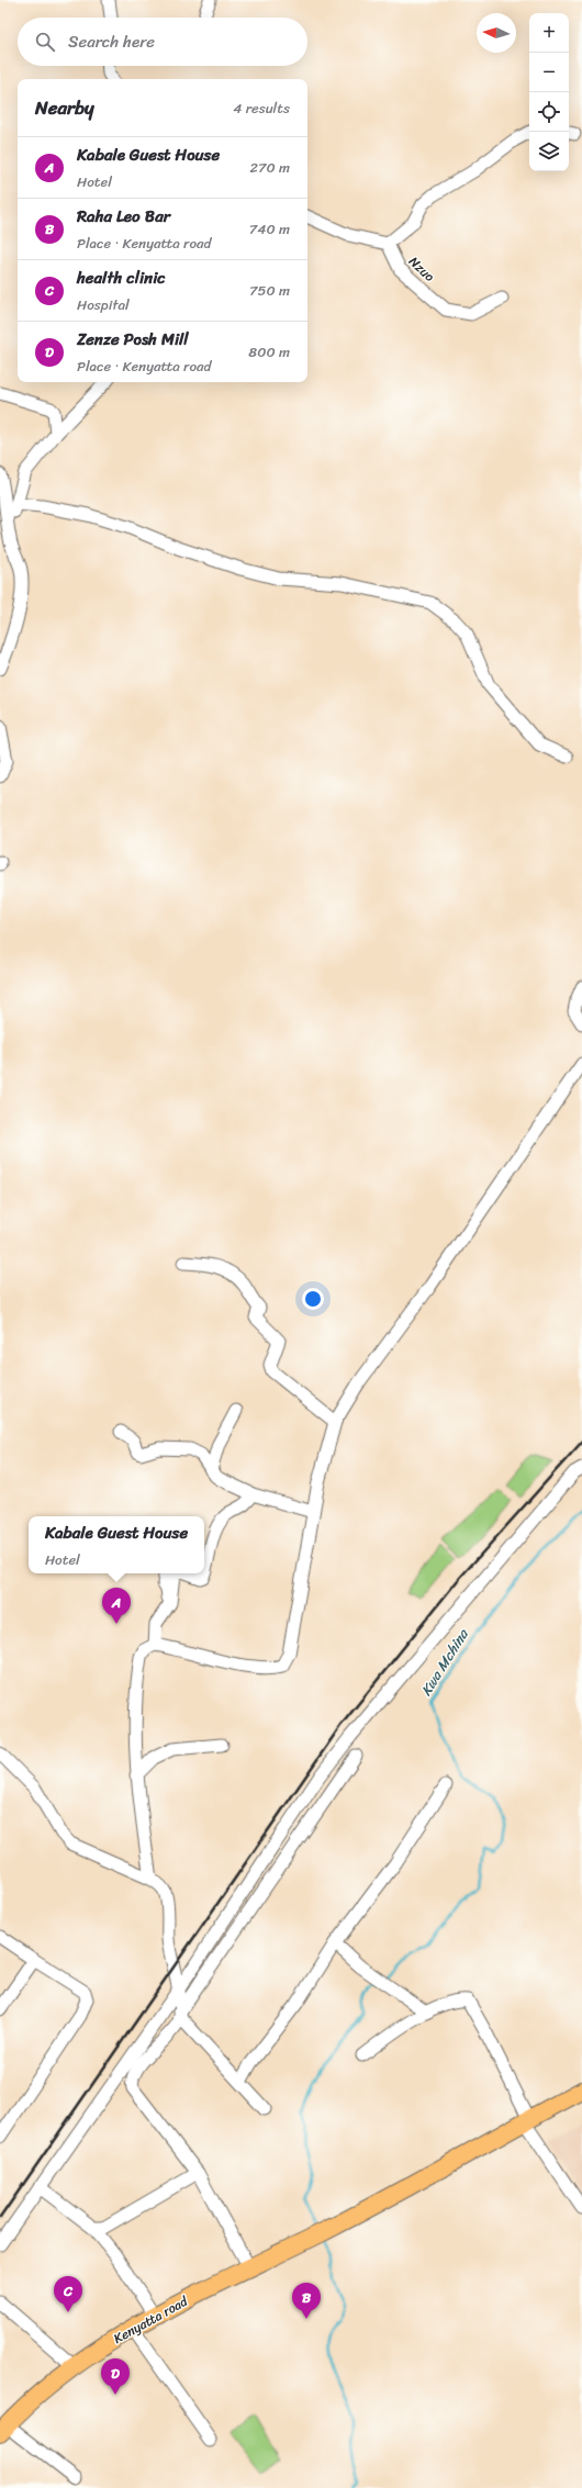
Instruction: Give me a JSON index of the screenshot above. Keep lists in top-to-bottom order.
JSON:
{
  "streets": {
    "highway": ["Kenyatta road"],
    "street": ["Nzuo"]
  },
  "water": ["Kwa Mchina"],
  "north": "left",
  "page": {
    "map_buttons": ["+", "−"],
    "search": "Search here",
    "heading": ["Nearby", "4 results"],
    "list": [
      {
        "mark": "A",
        "name": "Kabale Guest House",
        "note": "Hotel",
        "value": "270 m"
      },
      {
        "mark": "B",
        "name": "Raha Leo Bar",
        "note": "Place · Kenyatta road",
        "value": "740 m"
      },
      {
        "mark": "C",
        "name": "health clinic",
        "note": "Hospital",
        "value": "750 m"
      },
      {
        "mark": "D",
        "name": "Zenze Posh Mill",
        "note": "Place · Kenyatta road",
        "value": "800 m"
      }
    ],
    "popup": ["Kabale Guest House", "Hotel"],
    "pins": [
      "A",
      "C",
      "B",
      "D"
    ]
  }
}
